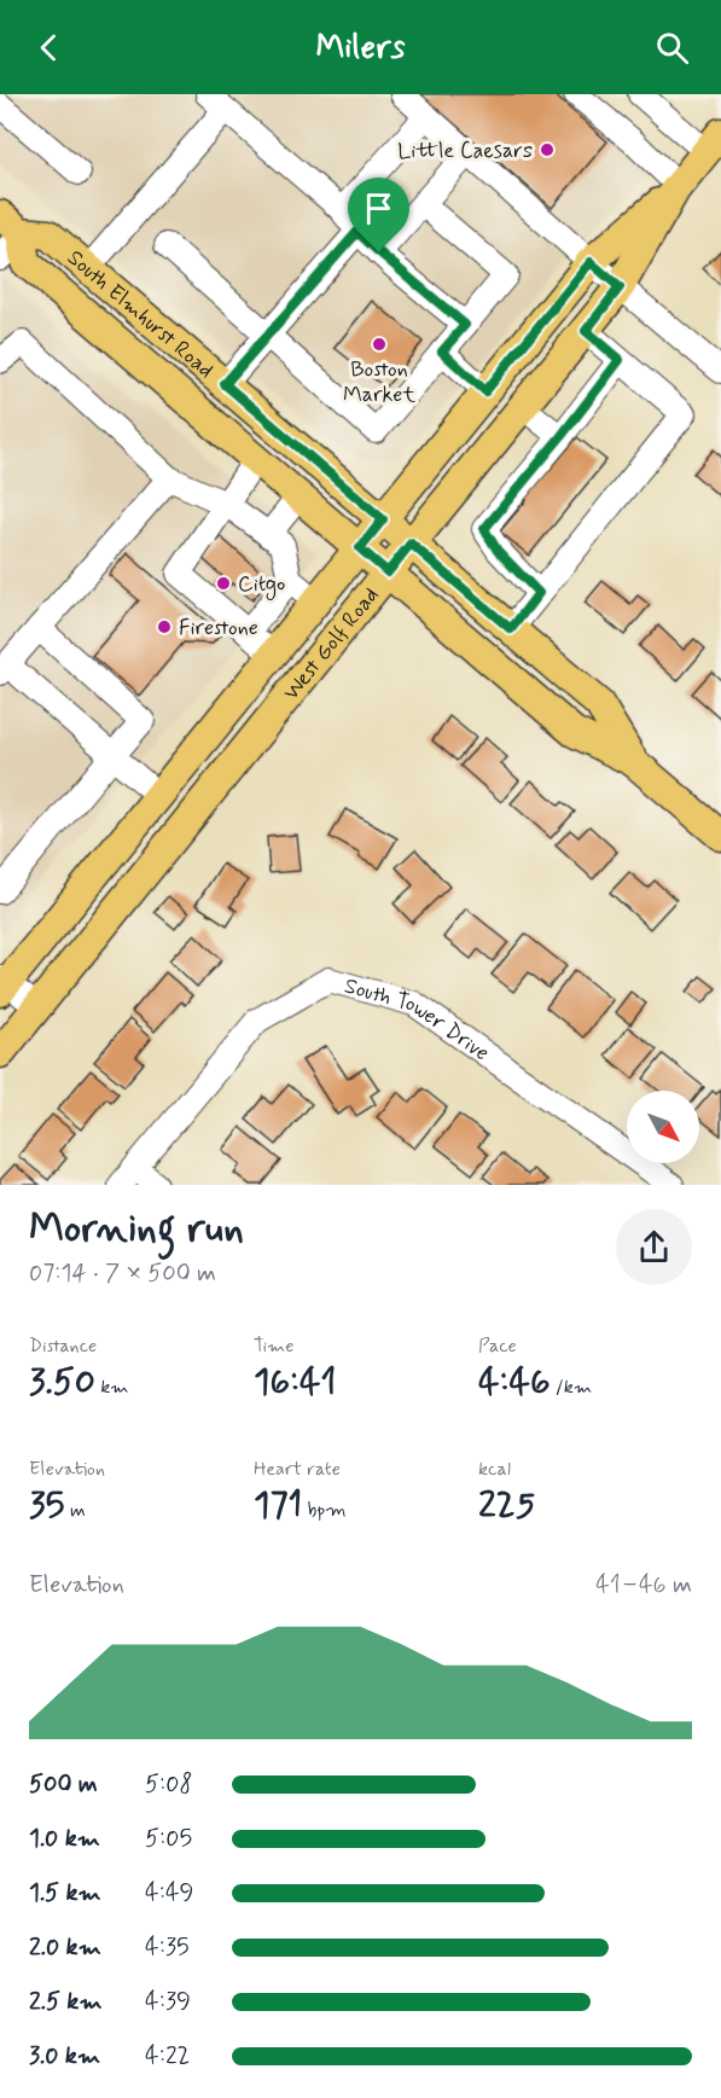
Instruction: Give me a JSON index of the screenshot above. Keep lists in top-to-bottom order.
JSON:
{
  "streets": {
    "main road": ["South Elmhurst Road", "West Golf Road"],
    "street": ["South Tower Drive"]
  },
  "crossings": [
    ["South Elmhurst Road", "West Golf Road"]
  ],
  "places": [
    "Little Caesars",
    "Boston Market",
    "Citgo",
    "Firestone"
  ],
  "north": "bottom right",
  "page": {
    "header": "Milers",
    "heading": ["Morning run", "07:14 · 7 × 500 m"],
    "stats": [
      ["Distance", "3.50 km"],
      ["Time", "16:41"],
      ["Pace", "4:46 /km"],
      ["Elevation", "35 m"],
      ["Heart rate", "171 bpm"],
      ["kcal", "225"]
    ],
    "chart": ["Elevation", "41–46 m"],
    "list": [
      {
        "name": "500 m",
        "note": "5:08"
      },
      {
        "name": "1.0 km",
        "note": "5:05"
      },
      {
        "name": "1.5 km",
        "note": "4:49"
      },
      {
        "name": "2.0 km",
        "note": "4:35"
      },
      {
        "name": "2.5 km",
        "note": "4:39"
      },
      {
        "name": "3.0 km",
        "note": "4:22"
      }
    ]
  }
}
